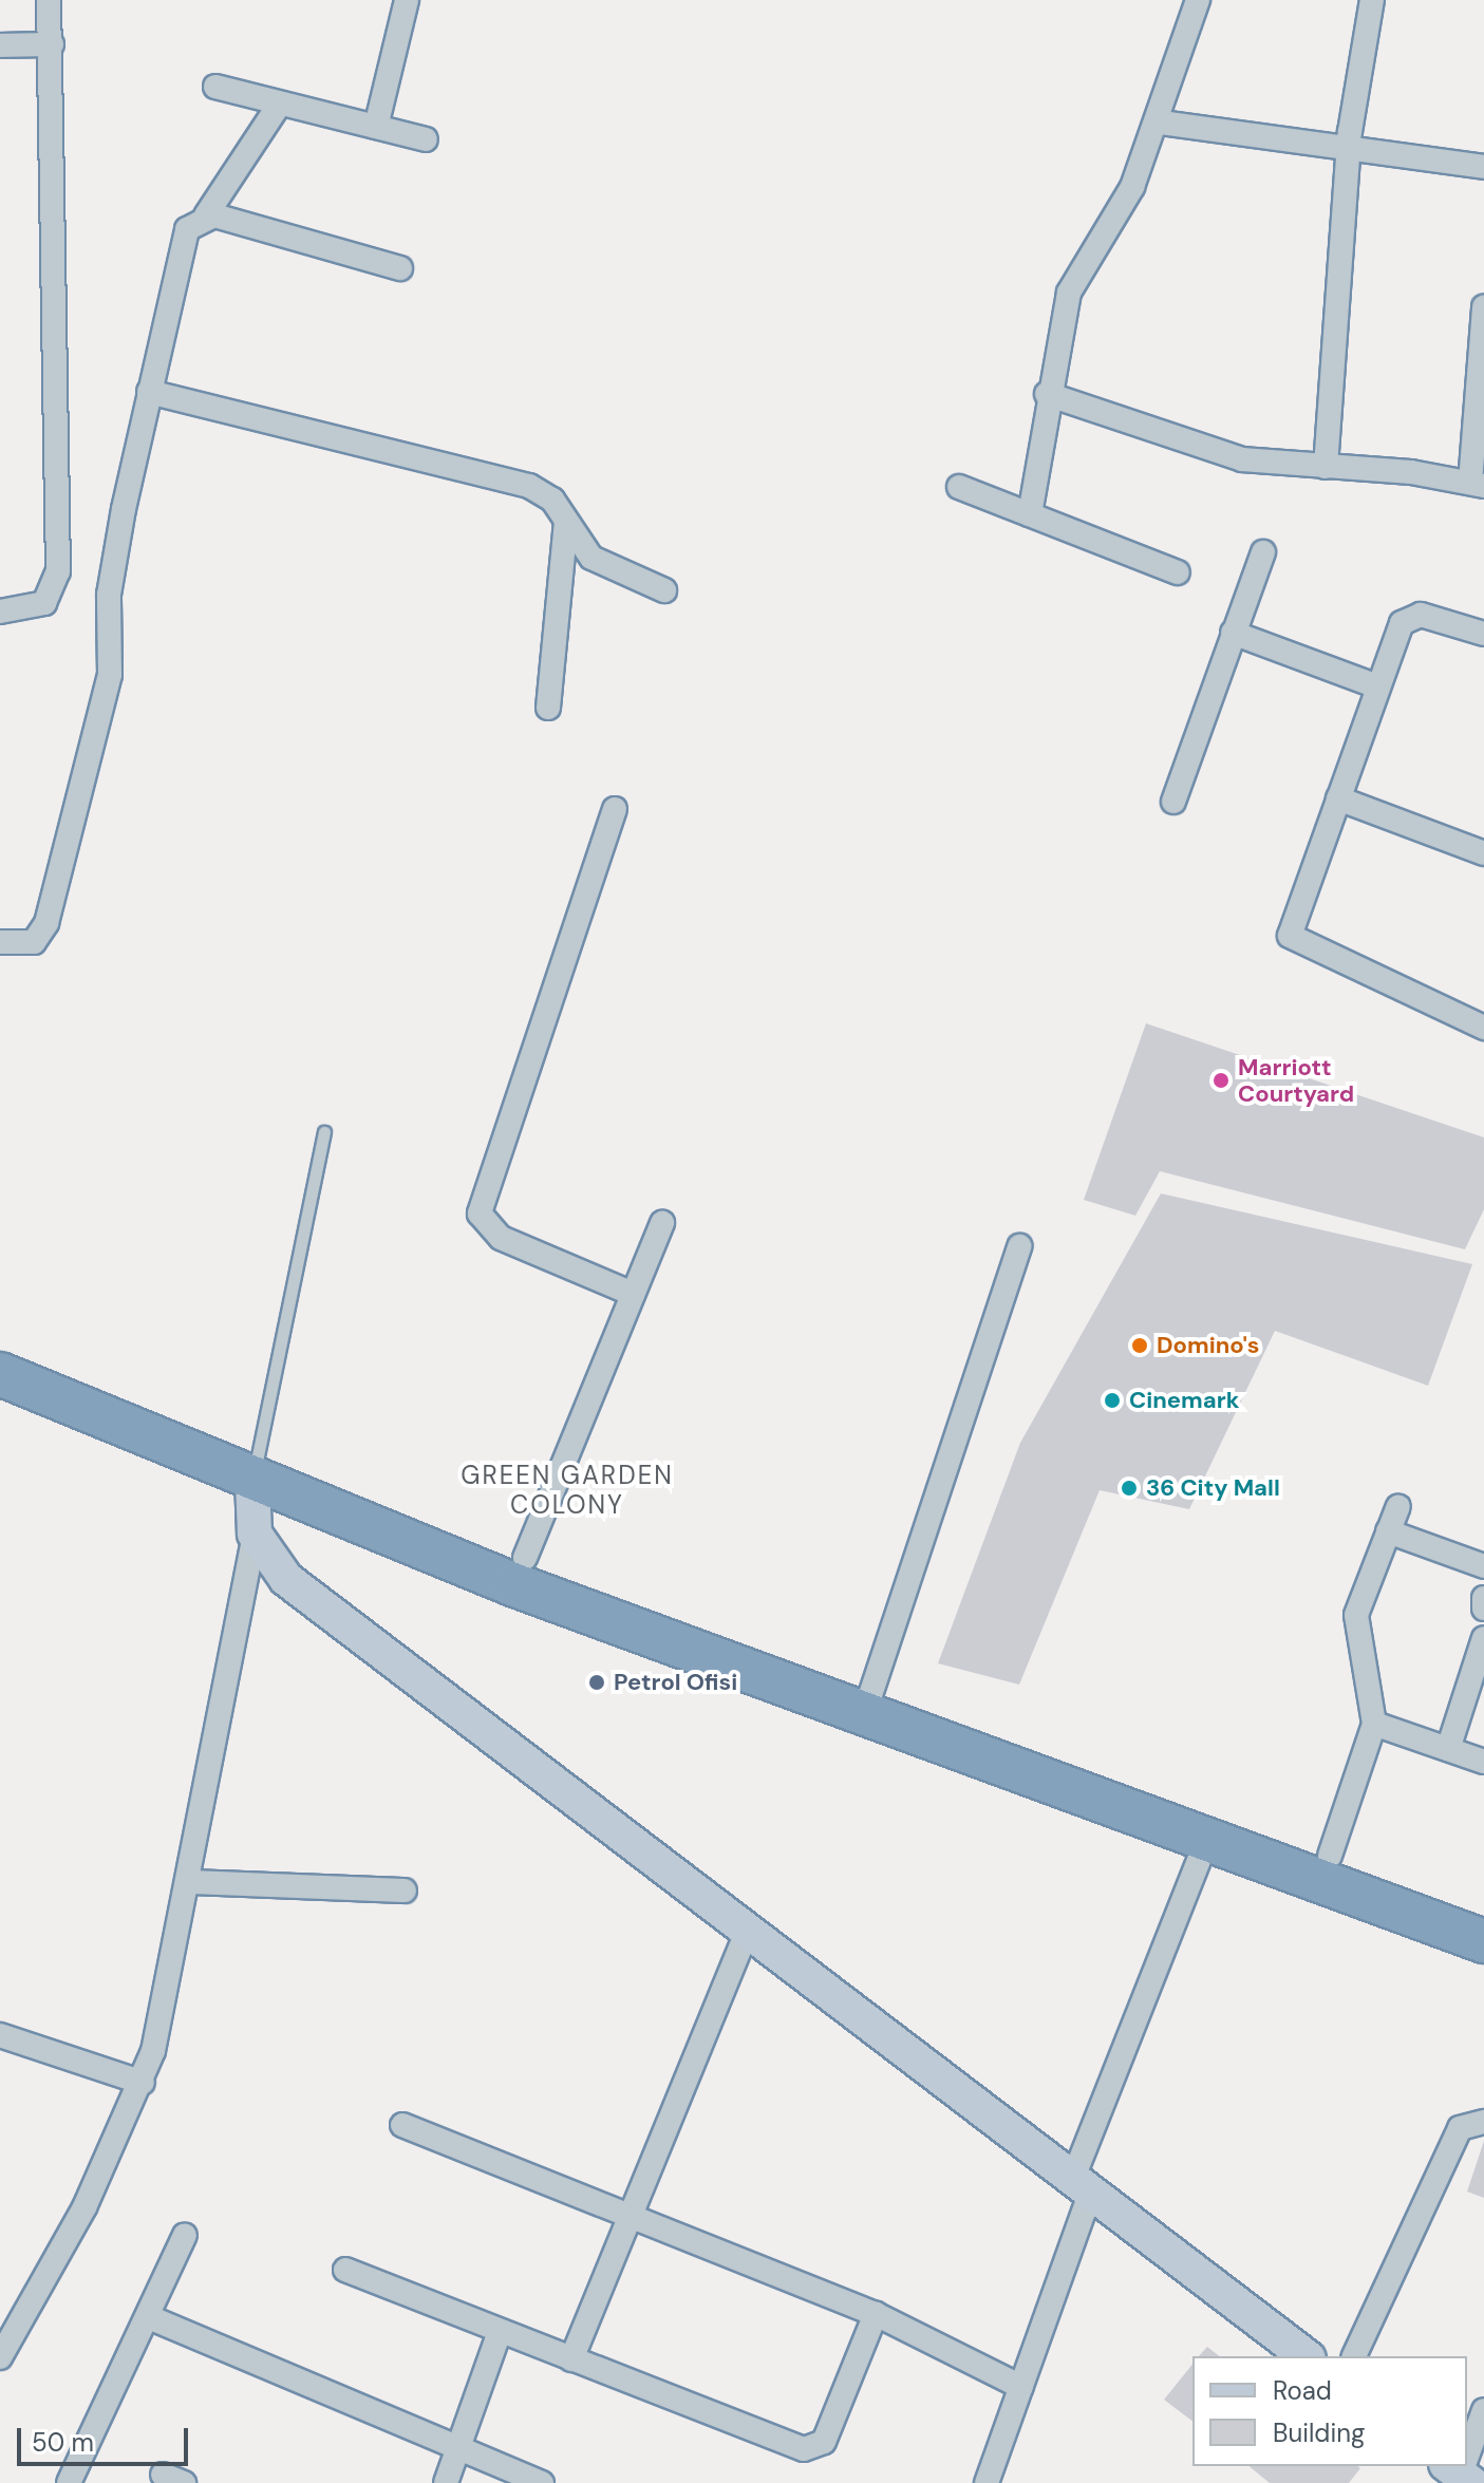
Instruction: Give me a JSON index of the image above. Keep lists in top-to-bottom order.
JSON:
{
  "districts": ["GREEN GARDEN COLONY"],
  "places": [
    "Marriott Courtyard",
    "Domino's",
    "Cinemark",
    "36 City Mall",
    "Petrol Ofisi"
  ],
  "legend": ["Road", "Building"],
  "scale_bar": "50 m"
}
